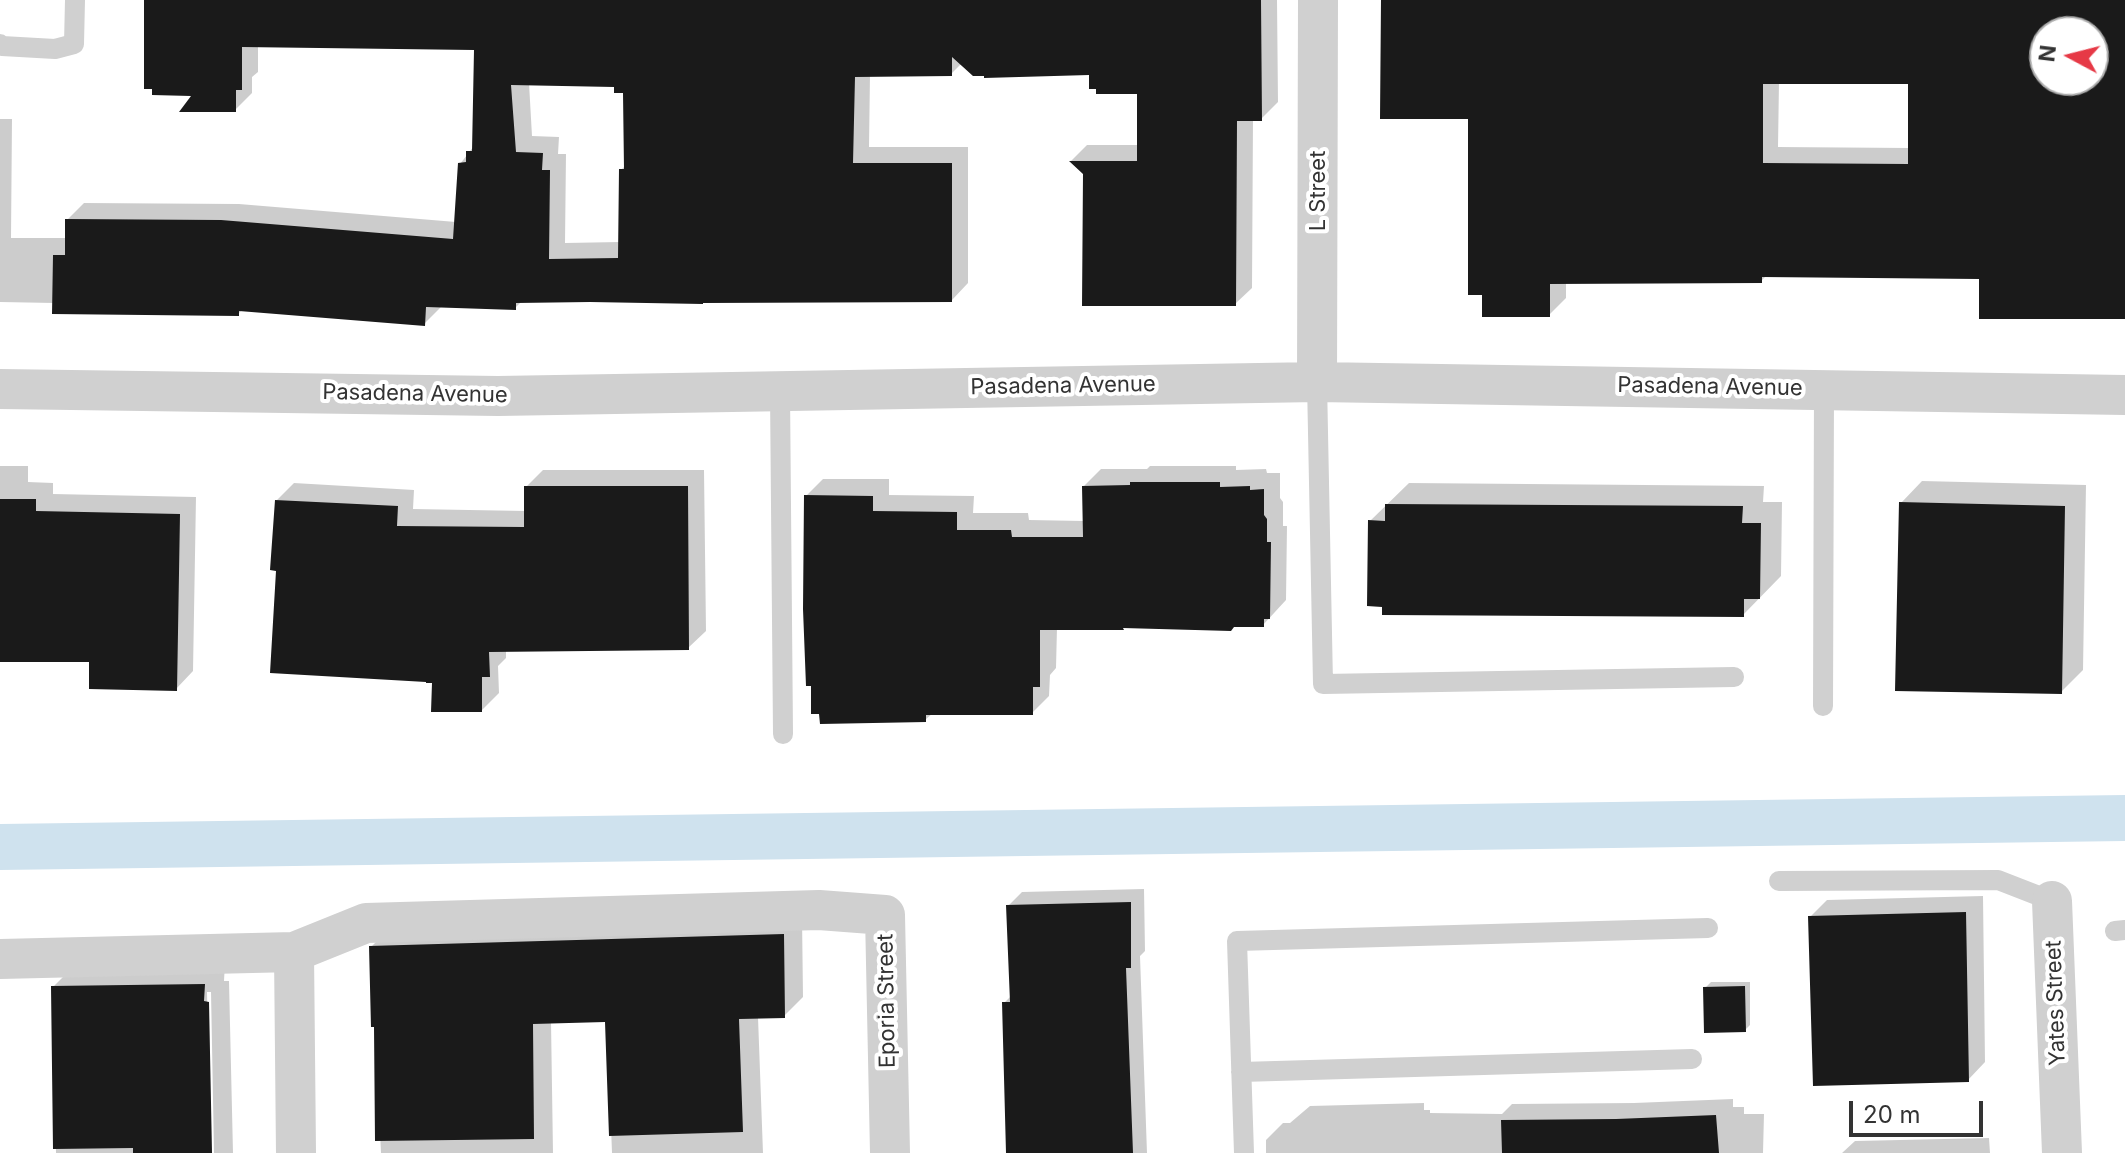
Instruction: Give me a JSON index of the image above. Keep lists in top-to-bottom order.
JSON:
{
  "streets": {
    "street": [
      "L Street",
      "Pasadena Avenue",
      "Eporia Street",
      "Yates Street"
    ]
  },
  "crossings": [
    ["L Street", "Pasadena Avenue"]
  ],
  "scale_bar": "20 m",
  "north": "left"
}
